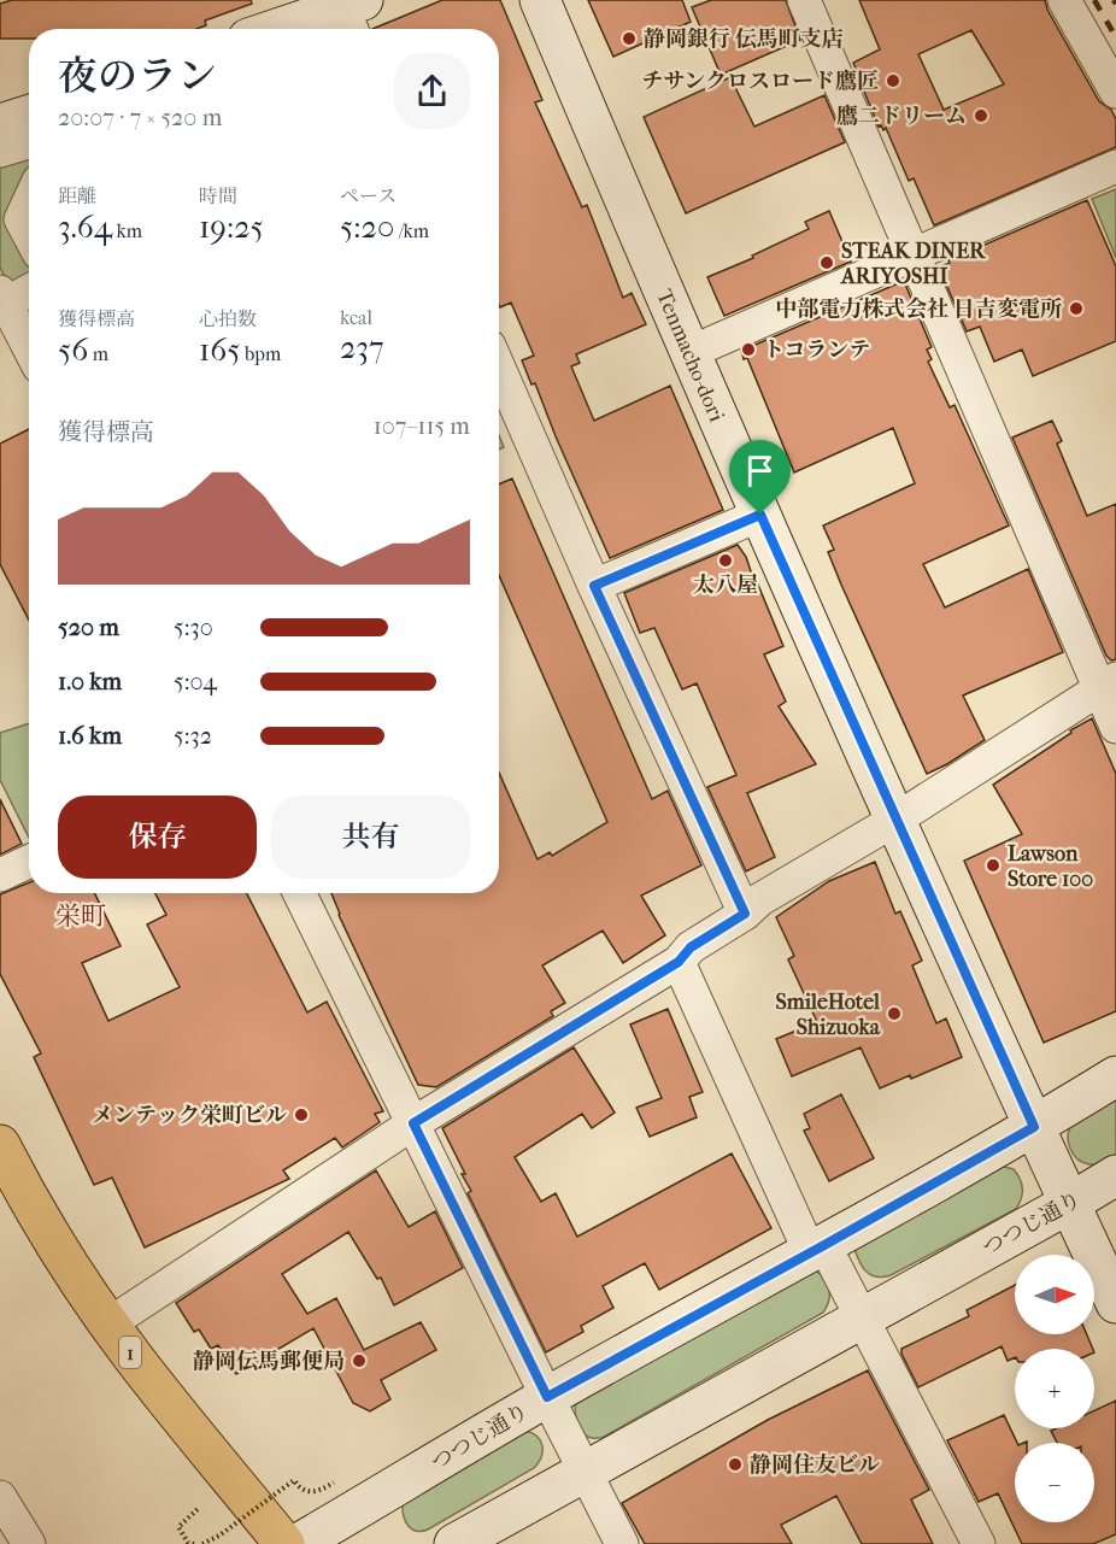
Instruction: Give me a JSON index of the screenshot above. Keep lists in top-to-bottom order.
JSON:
{
  "streets": {
    "highway": ["1"],
    "main road": ["Tenmacho-dori", "つつじ通り"]
  },
  "crossings": [
    ["Tenmacho-dori", "つつじ通り"]
  ],
  "districts": ["栄町"],
  "places": [
    "静岡銀行 伝馬町支店",
    "チサンクロスロード鷹匠",
    "鷹二ドリーム",
    "STEAK DINER ARIYOSHI",
    "中部電力株式会社 日吉変電所",
    "トコランテ",
    "太八屋",
    "Lawson Store 100",
    "SmileHotel Shizuoka",
    "メンテック栄町ビル",
    "静岡伝馬郵便局",
    "静岡住友ビル"
  ],
  "north": "right",
  "page": {
    "heading": ["夜のラン", "20:07 · 7 × 520 m"],
    "stats": [
      ["距離", "3.64 km"],
      ["時間", "19:25"],
      ["ペース", "5:20 /km"],
      ["獲得標高", "56 m"],
      ["心拍数", "165 bpm"],
      ["kcal", "237"]
    ],
    "chart": ["獲得標高", "107–115 m"],
    "list": [
      {
        "name": "520 m",
        "note": "5:30"
      },
      {
        "name": "1.0 km",
        "note": "5:04"
      },
      {
        "name": "1.6 km",
        "note": "5:32"
      }
    ],
    "buttons": ["保存", "共有"],
    "map_buttons": ["+", "−"]
  }
}
